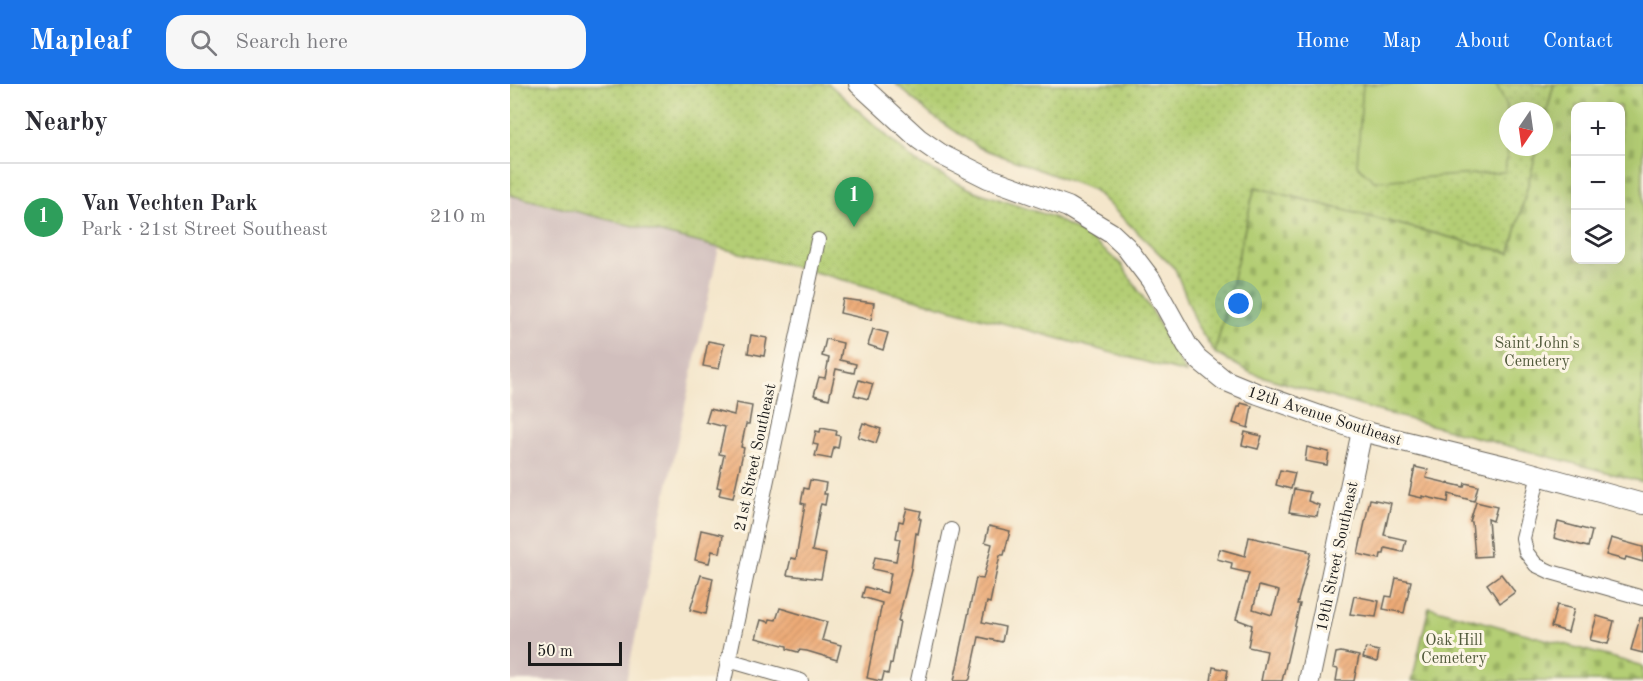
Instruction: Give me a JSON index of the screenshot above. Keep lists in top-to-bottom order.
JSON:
{
  "streets": {
    "street": ["12th Avenue Southeast", "21st Street Southeast", "19th Street Southeast"]
  },
  "crossings": [
    ["12th Avenue Southeast", "19th Street Southeast"]
  ],
  "parks": ["Saint John's Cemetery", "Oak Hill Cemetery"],
  "scale_bar": "50 m",
  "north": "bottom",
  "page": {
    "header": "Mapleaf",
    "search": "Search here",
    "nav": [
      "Home",
      "Map",
      "About",
      "Contact"
    ],
    "heading": "Nearby",
    "map_buttons": ["+", "−"],
    "list": [
      {
        "mark": "1",
        "name": "Van Vechten Park",
        "note": "Park · 21st Street Southeast",
        "value": "210 m"
      }
    ],
    "pins": "1",
    "scale": "50 m"
  }
}
